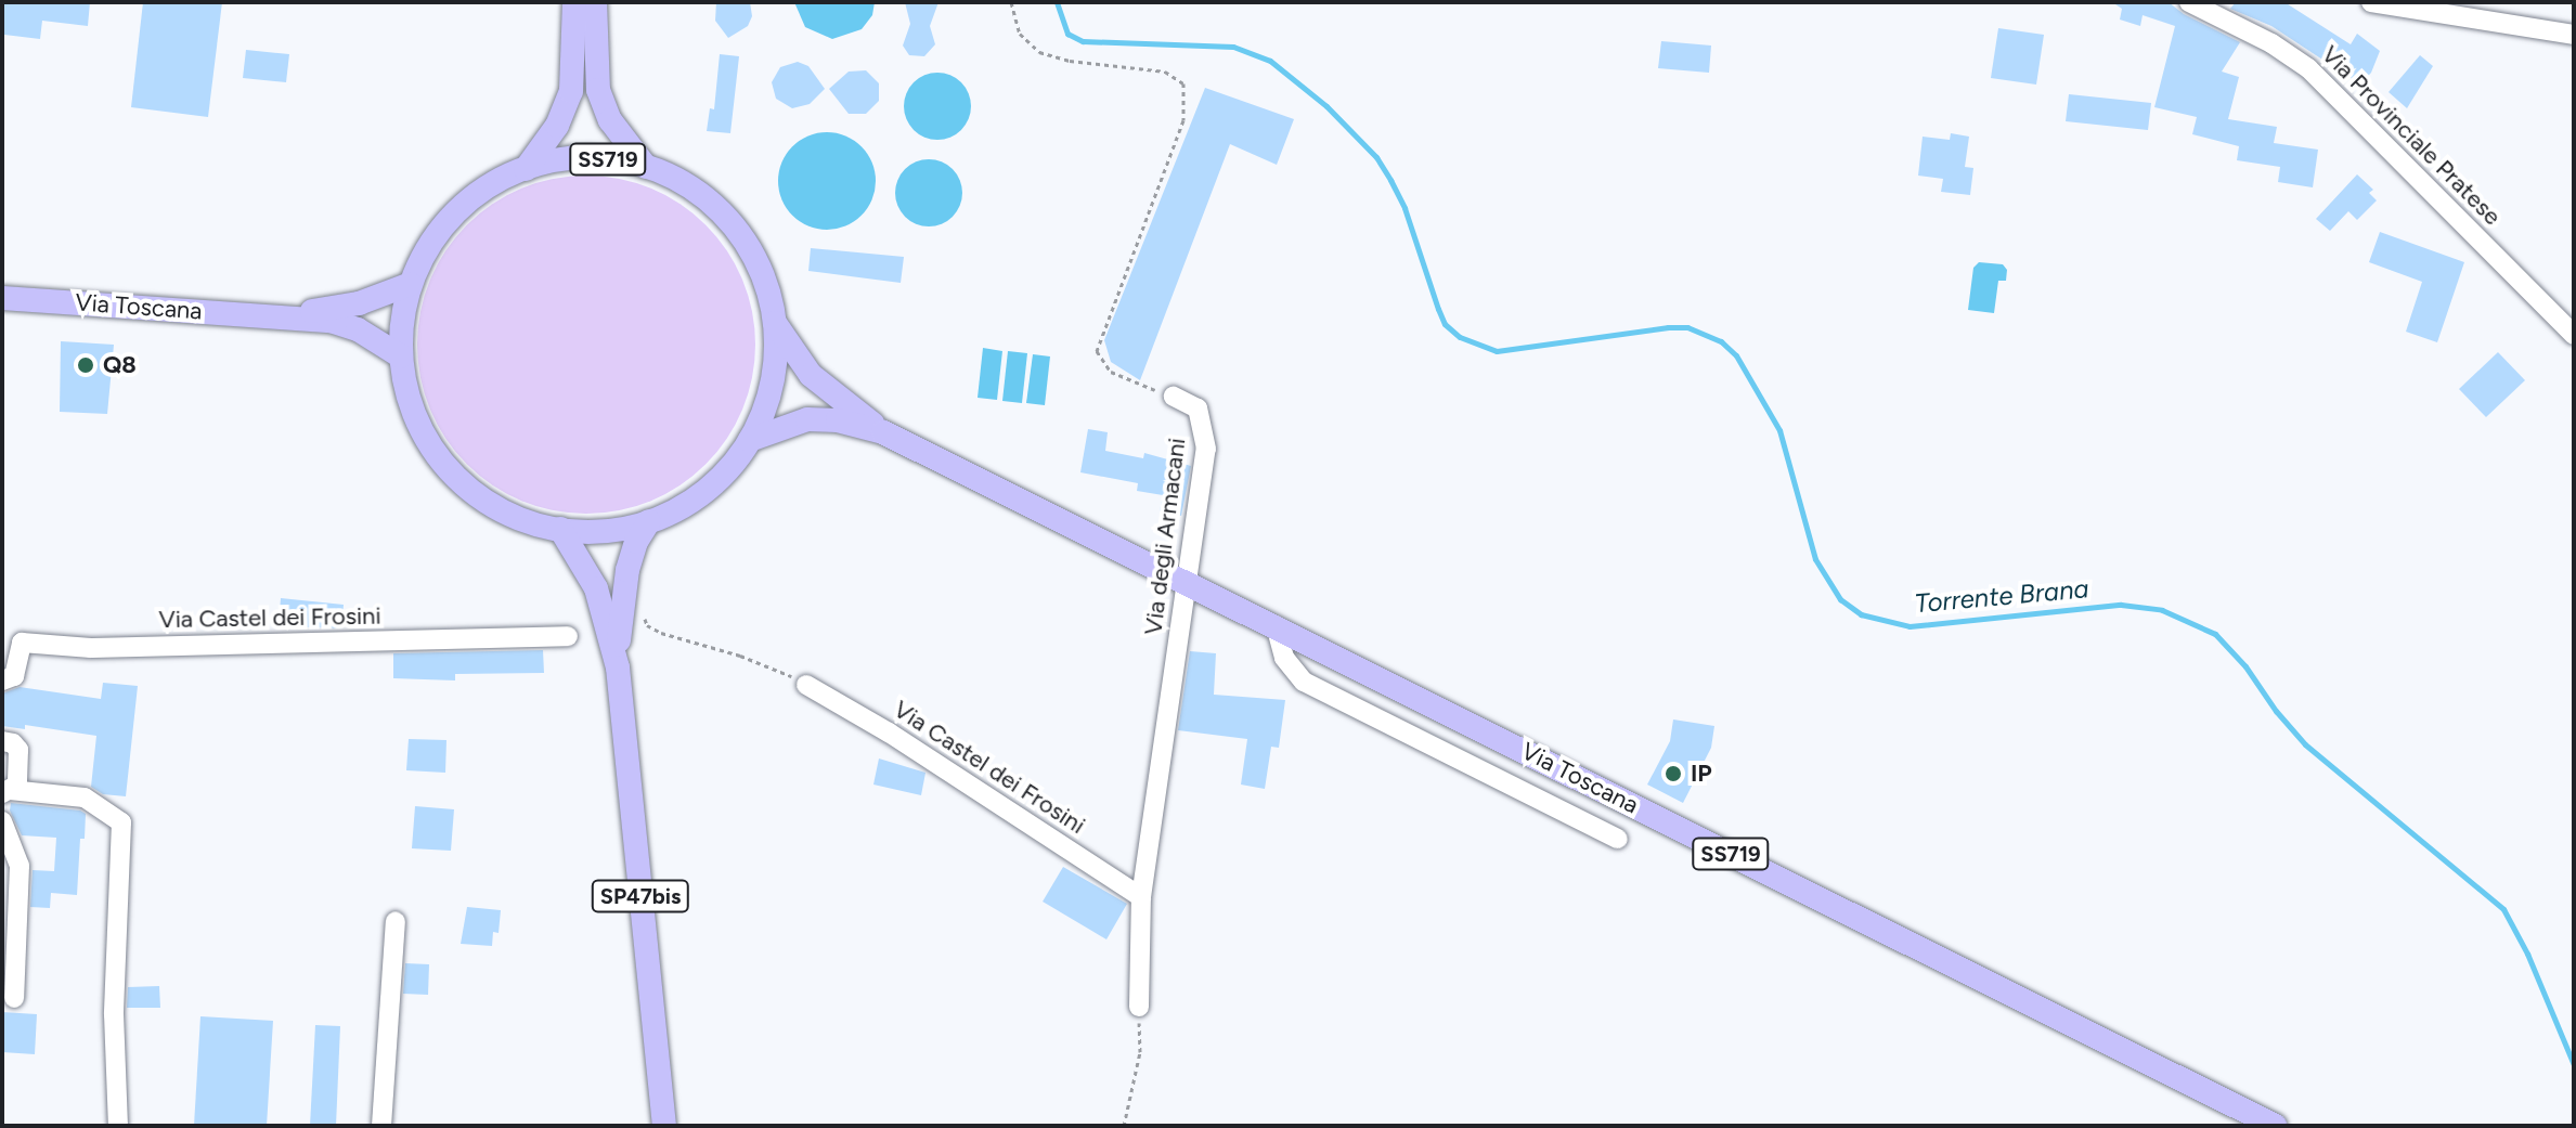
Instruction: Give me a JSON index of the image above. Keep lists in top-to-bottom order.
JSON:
{
  "streets": {
    "main road": ["SS719", "Via Toscana", "SP47bis"],
    "street": ["Via Provinciale Pratese", "Via degli Armacani", "Via Castel dei Frosini"]
  },
  "crossings": [
    ["SS719", "Via Toscana"],
    ["SS719", "SP47bis"],
    ["Via Toscana", "Via degli Armacani"],
    ["Via degli Armacani", "Via Castel dei Frosini"]
  ],
  "water": ["Torrente Brana"],
  "places": ["Q8", "IP"]
}
